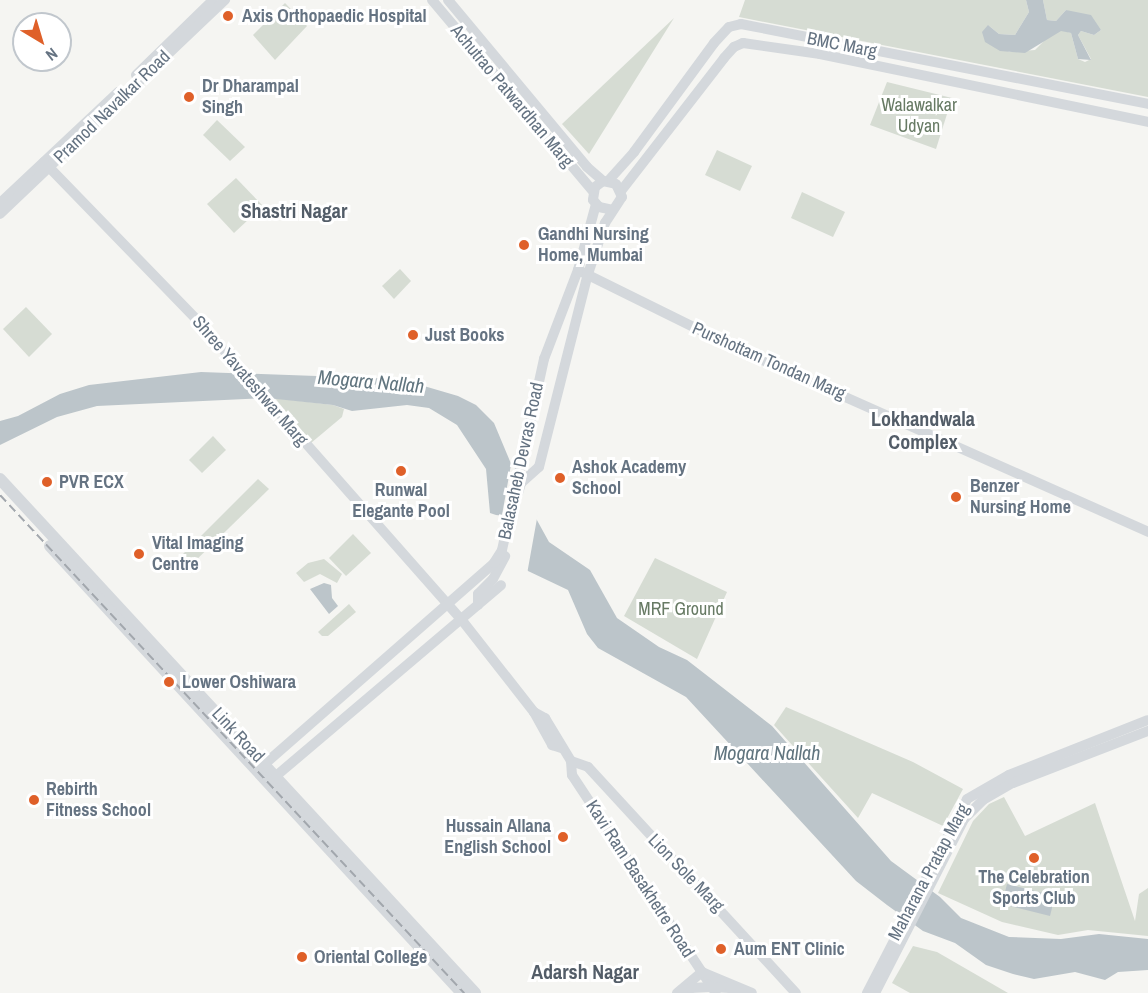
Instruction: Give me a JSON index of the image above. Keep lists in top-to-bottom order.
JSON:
{
  "streets": {
    "main road": [
      "BMC Marg",
      "Achutrao Patwardhan Marg",
      "Pramod Navalkar Road",
      "Purshottam Tondan Marg",
      "Shree Yavateshwar Marg",
      "Balasaheb Devras Road",
      "Link Road",
      "Maharana Pratap Marg",
      "Lion Sole Marg",
      "Kavi Ram Basakhetre Road"
    ]
  },
  "crossings": [
    ["BMC Marg", "Achutrao Patwardhan Marg"],
    ["BMC Marg", "Balasaheb Devras Road"],
    ["Achutrao Patwardhan Marg", "Balasaheb Devras Road"],
    ["Pramod Navalkar Road", "Shree Yavateshwar Marg"],
    ["Purshottam Tondan Marg", "Balasaheb Devras Road"],
    ["Shree Yavateshwar Marg", "Balasaheb Devras Road"],
    ["Shree Yavateshwar Marg", "Lion Sole Marg"],
    ["Shree Yavateshwar Marg", "Kavi Ram Basakhetre Road"],
    ["Balasaheb Devras Road", "Link Road"],
    ["Lion Sole Marg", "Kavi Ram Basakhetre Road"]
  ],
  "districts": ["Shastri Nagar", "Lokhandwala Complex", "Adarsh Nagar"],
  "water": ["Mogara Nallah"],
  "parks": ["Walawalkar Udyan", "MRF Ground"],
  "places": [
    "Axis Orthopaedic Hospital",
    "Dr Dharampal Singh",
    "Gandhi Nursing Home, Mumbai",
    "Just Books",
    "Runwal Elegante Pool",
    "Ashok Academy School",
    "PVR ECX",
    "Benzer Nursing Home",
    "Vital Imaging Centre",
    "Lower Oshiwara",
    "Rebirth Fitness School",
    "Hussain Allana English School",
    "The Celebration Sports Club",
    "Aum ENT Clinic",
    "Oriental College"
  ],
  "north": "bottom right"
}
